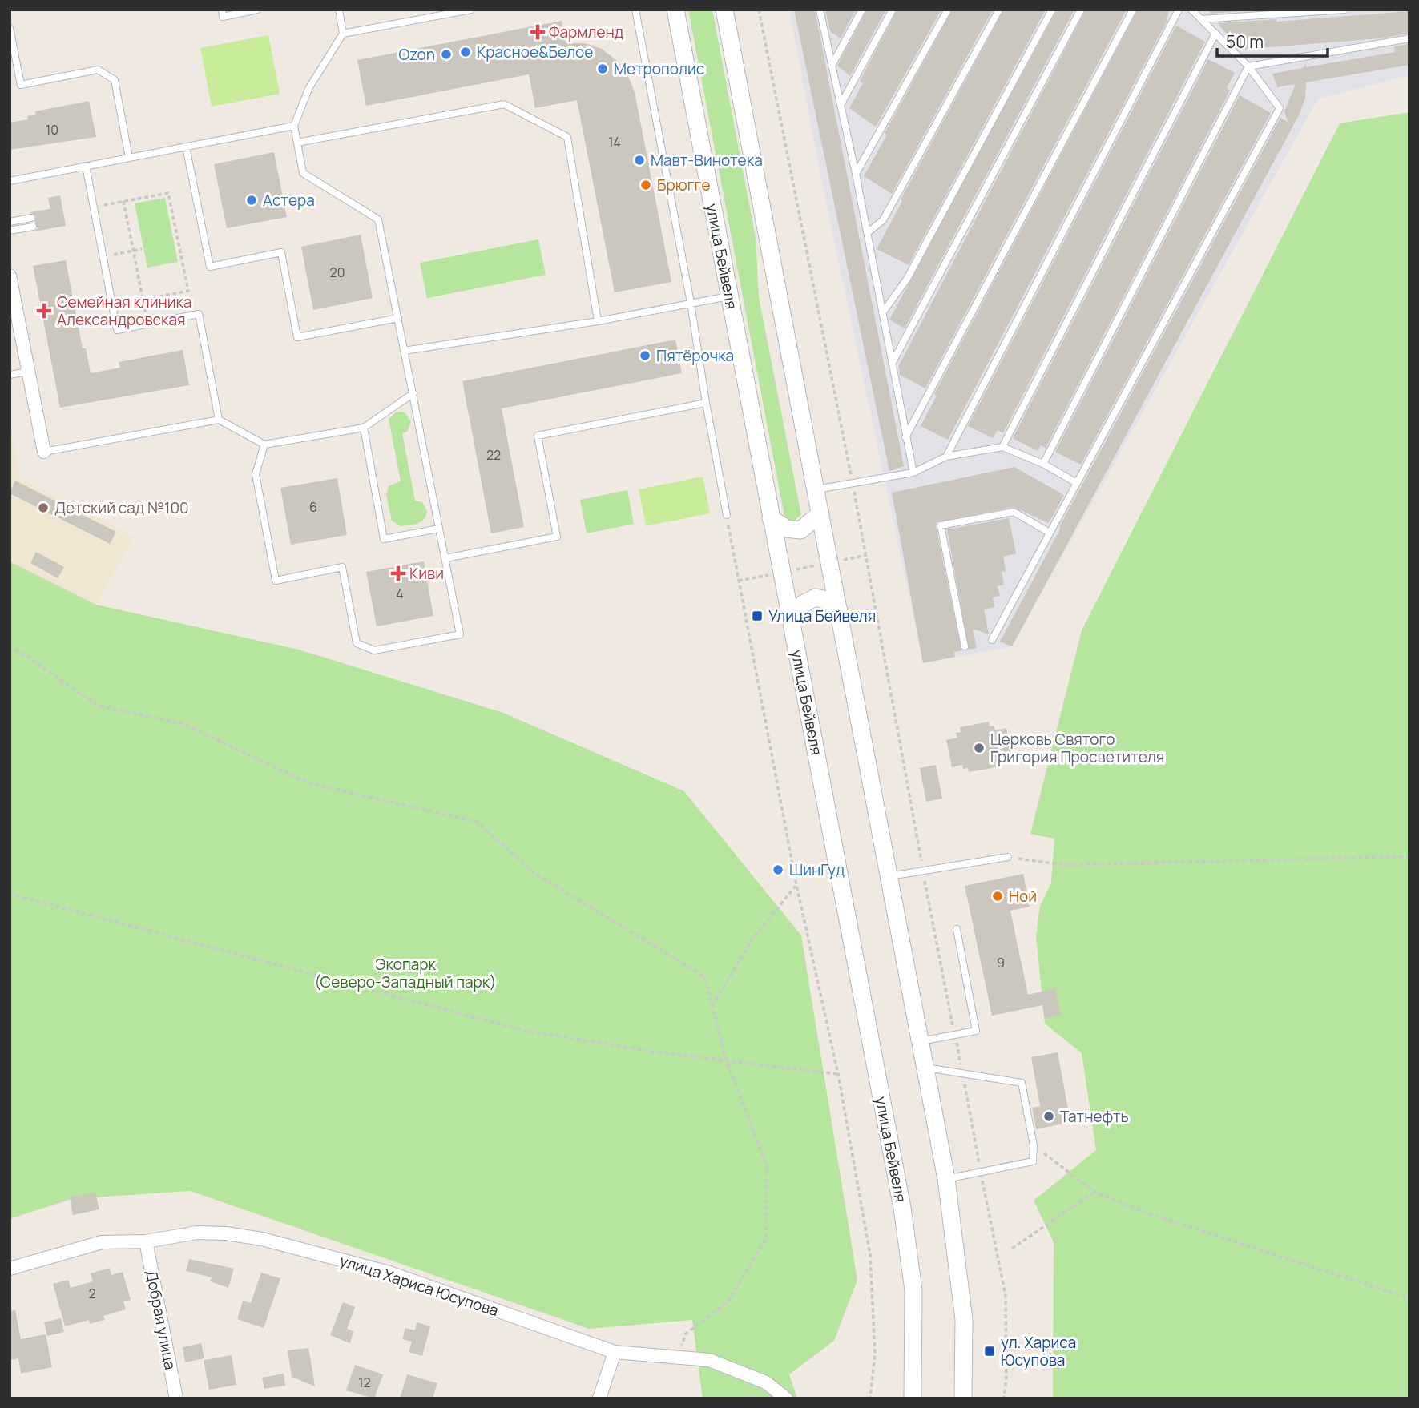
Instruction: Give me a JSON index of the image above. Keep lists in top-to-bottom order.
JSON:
{
  "streets": {
    "main road": ["улица Бейвеля"],
    "street": ["улица Хариса Юсупова", "Добрая улица"]
  },
  "crossings": [
    ["улица Хариса Юсупова", "Добрая улица"]
  ],
  "parks": ["Экопарк (Северо-Западный парк)"],
  "places": {
    "health": ["Фармленд", "Семейная клиника Александровская", "Киви"],
    "other": [
      "Красное&Белое",
      "Ozon",
      "Метрополис",
      "Мавт-Винотека",
      "Брюгге",
      "Астера",
      "Пятёрочка",
      "Детский сад №100",
      "Церковь Святого Григория Просветителя",
      "ШинГуд",
      "Ной",
      "Татнефть"
    ],
    "transit": ["Улица Бейвеля", "ул. Хариса Юсупова"]
  },
  "house_numbers": [
    "10",
    "14",
    "20",
    "22",
    "6",
    "4",
    "9",
    "2",
    "12"
  ],
  "scale_bar": "50 m"
}
